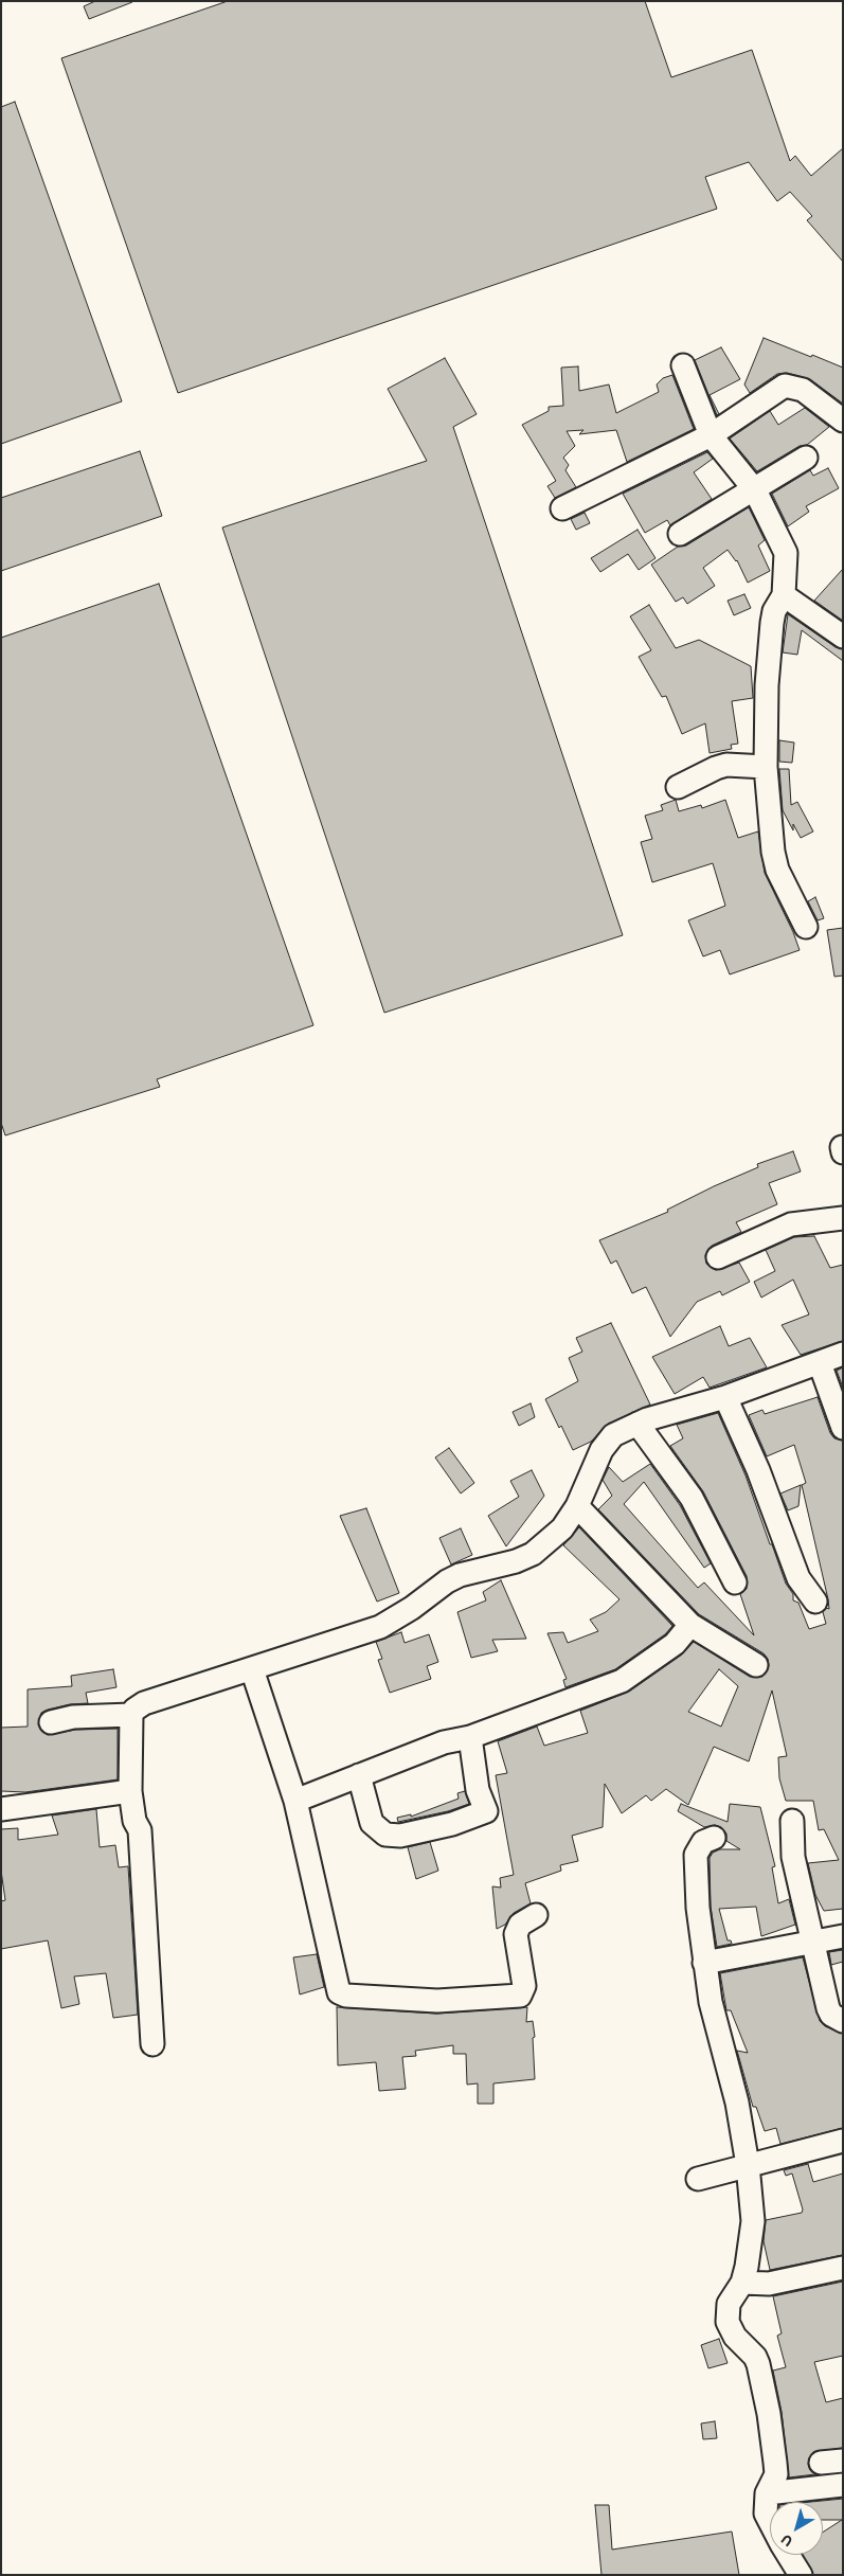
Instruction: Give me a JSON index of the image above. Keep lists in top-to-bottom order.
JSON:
{
  "north": "bottom left"
}
